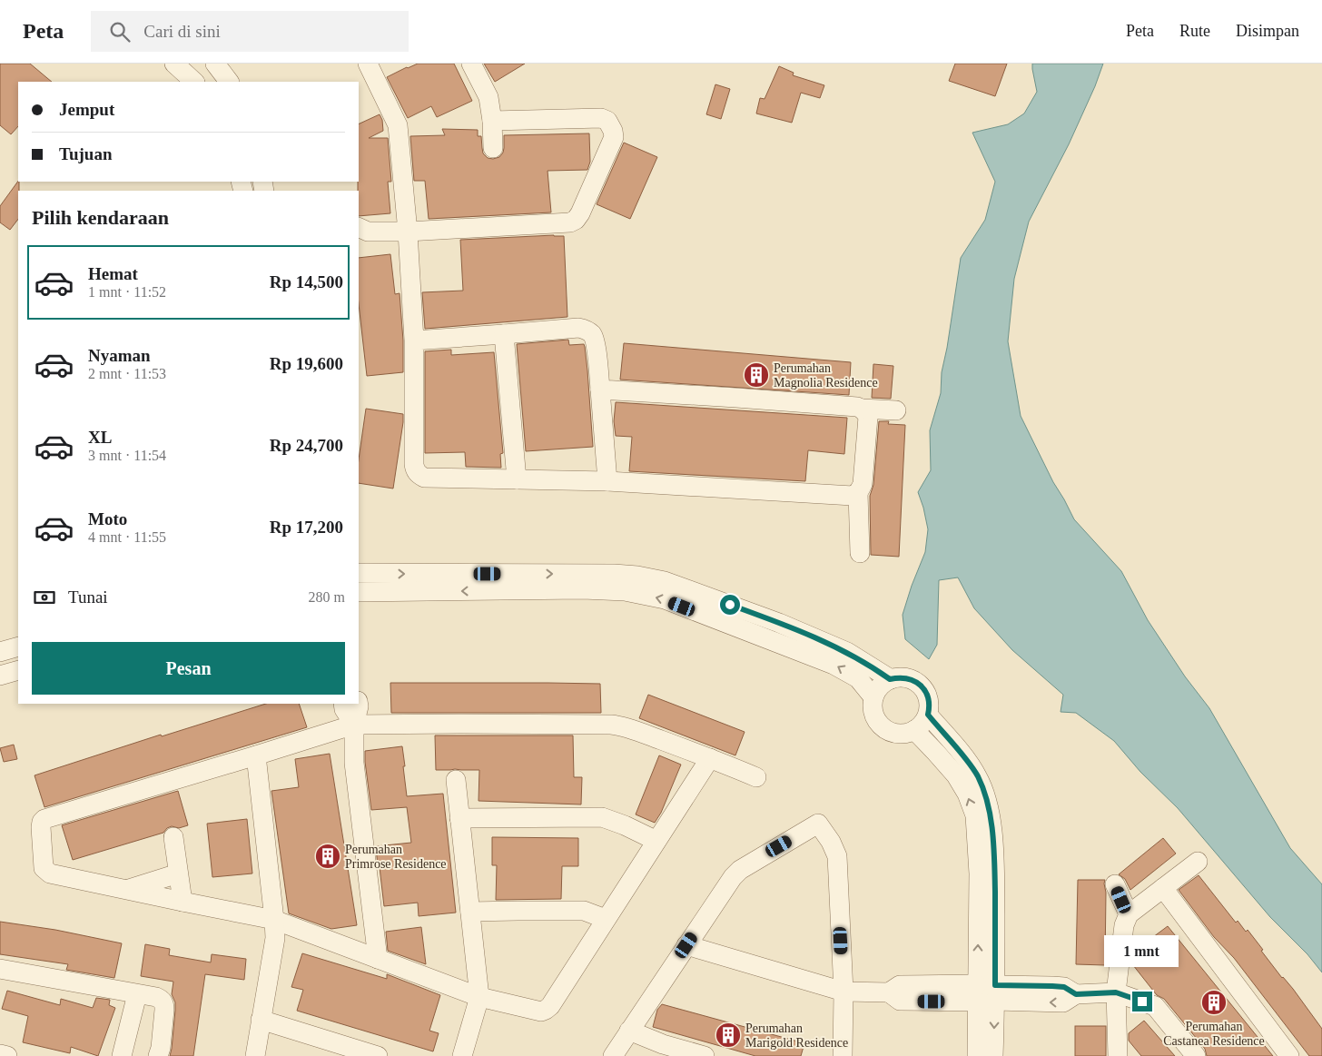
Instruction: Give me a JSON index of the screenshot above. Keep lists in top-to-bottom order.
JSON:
{
  "places": {
    "building": [
      "Perumahan Magnolia Residence",
      "Perumahan Primrose Residence",
      "Perumahan Castanea Residence",
      "Perumahan Marigold Residence"
    ]
  },
  "page": {
    "header": "Peta",
    "search": "Cari di sini",
    "nav": ["Peta", "Rute", "Disimpan"],
    "banner": ["Jemput", "Tujuan"],
    "heading": "Pilih kendaraan",
    "list": [
      {
        "name": "Hemat",
        "note": "1 mnt · 11:52",
        "value": "Rp 14,500"
      },
      {
        "name": "Nyaman",
        "note": "2 mnt · 11:53",
        "value": "Rp 19,600"
      },
      {
        "name": "XL",
        "note": "3 mnt · 11:54",
        "value": "Rp 24,700"
      },
      {
        "name": "Moto",
        "note": "4 mnt · 11:55",
        "value": "Rp 17,200"
      }
    ],
    "pay": ["Tunai", "280 m"],
    "buttons": "Pesan",
    "bubble": "1 mnt"
  }
}
